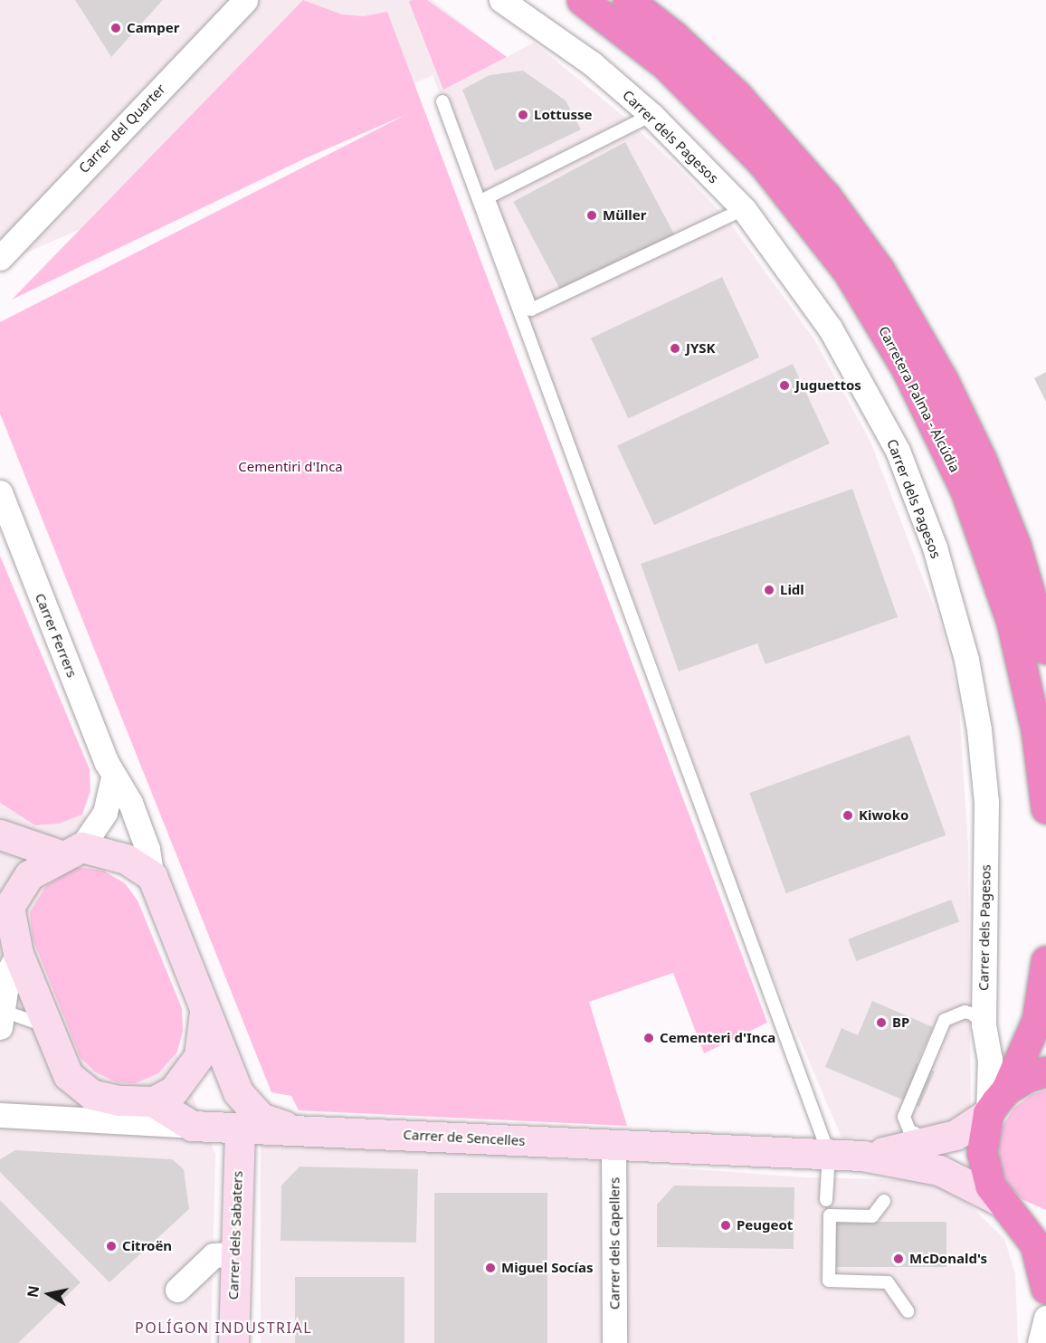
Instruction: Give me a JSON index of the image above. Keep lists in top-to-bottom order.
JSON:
{
  "streets": {
    "highway": ["Carretera Palma - Alcúdia"],
    "street": [
      "Carrer del Quarter",
      "Carrer dels Pagesos",
      "Carrer Ferrers",
      "Carrer de Sencelles",
      "Carrer dels Sabaters",
      "Carrer dels Capellers"
    ]
  },
  "crossings": [
    ["Carrer dels Pagesos", "Carrer de Sencelles"],
    ["Carrer de Sencelles", "Carrer dels Sabaters"],
    ["Carrer de Sencelles", "Carrer dels Capellers"]
  ],
  "districts": ["POLÍGON INDUSTRIAL"],
  "parks": ["Cementiri d'Inca"],
  "places": [
    "Camper",
    "Lottusse",
    "Müller",
    "JYSK",
    "Juguettos",
    "Lidl",
    "Kiwoko",
    "BP",
    "Cementeri d'Inca",
    "Peugeot",
    "Citroën",
    "McDonald's",
    "Miguel Socías"
  ],
  "north": "left"
}
